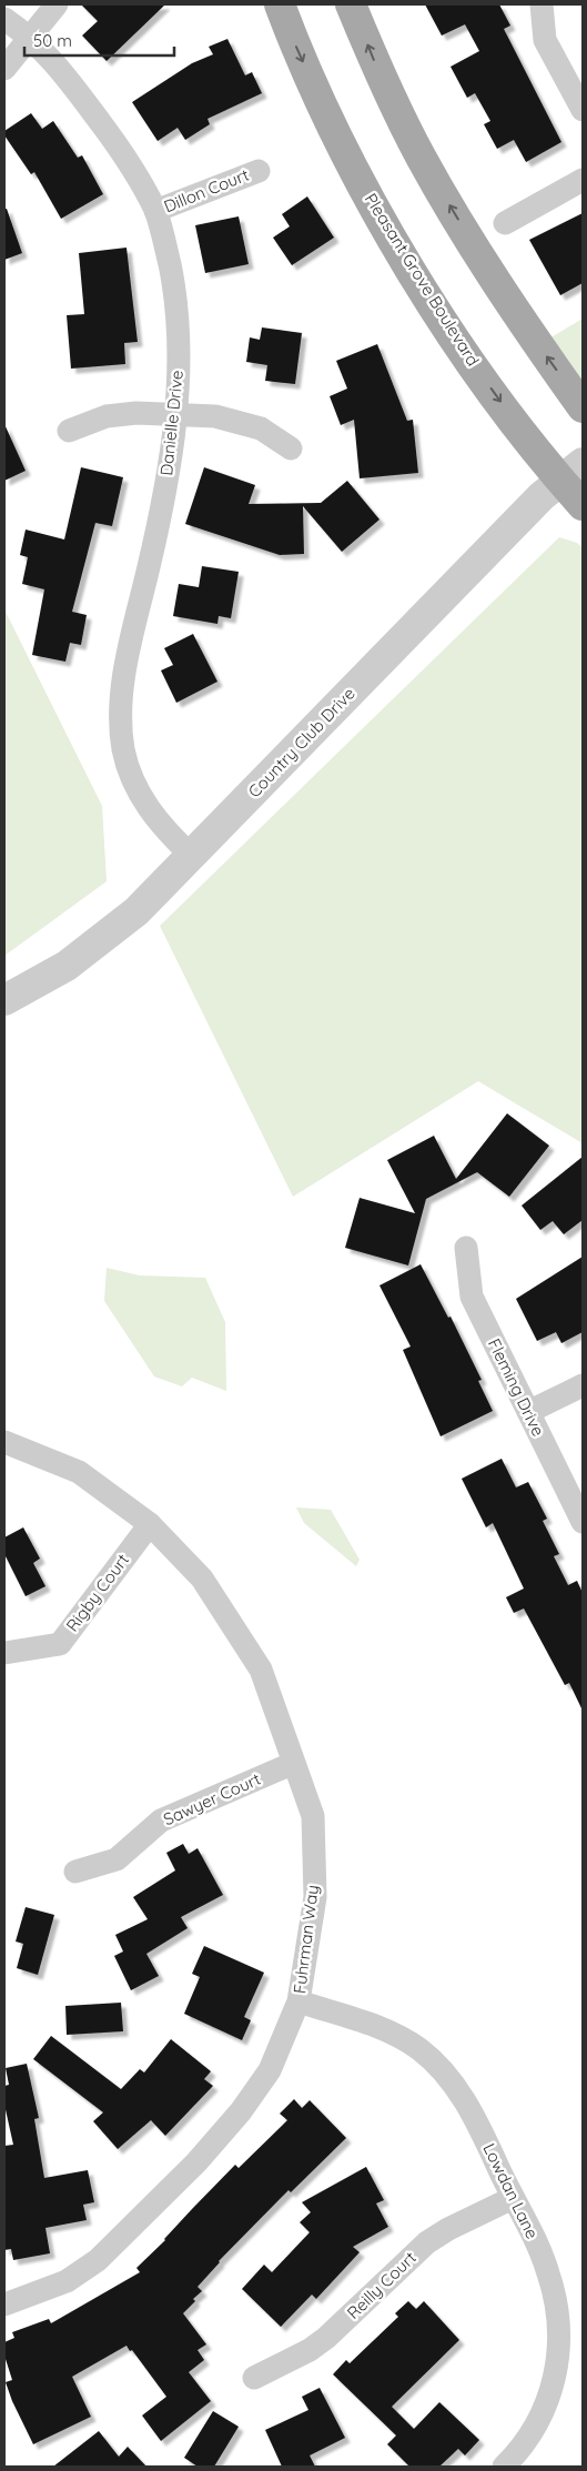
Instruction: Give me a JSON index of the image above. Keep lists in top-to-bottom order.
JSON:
{
  "streets": {
    "main road": ["Pleasant Grove Boulevard"],
    "street": [
      "Dillon Court",
      "Danielle Drive",
      "Country Club Drive",
      "Fleming Drive",
      "Rigby Court",
      "Sawyer Court",
      "Fuhrman Way",
      "Lowdan Lane",
      "Reilly Court"
    ]
  },
  "crossings": [
    ["Dillon Court", "Danielle Drive"],
    ["Pleasant Grove Boulevard", "Country Club Drive"],
    ["Danielle Drive", "Country Club Drive"],
    ["Rigby Court", "Fuhrman Way"],
    ["Sawyer Court", "Fuhrman Way"],
    ["Fuhrman Way", "Lowdan Lane"],
    ["Lowdan Lane", "Reilly Court"]
  ],
  "scale_bar": "50 m"
}
